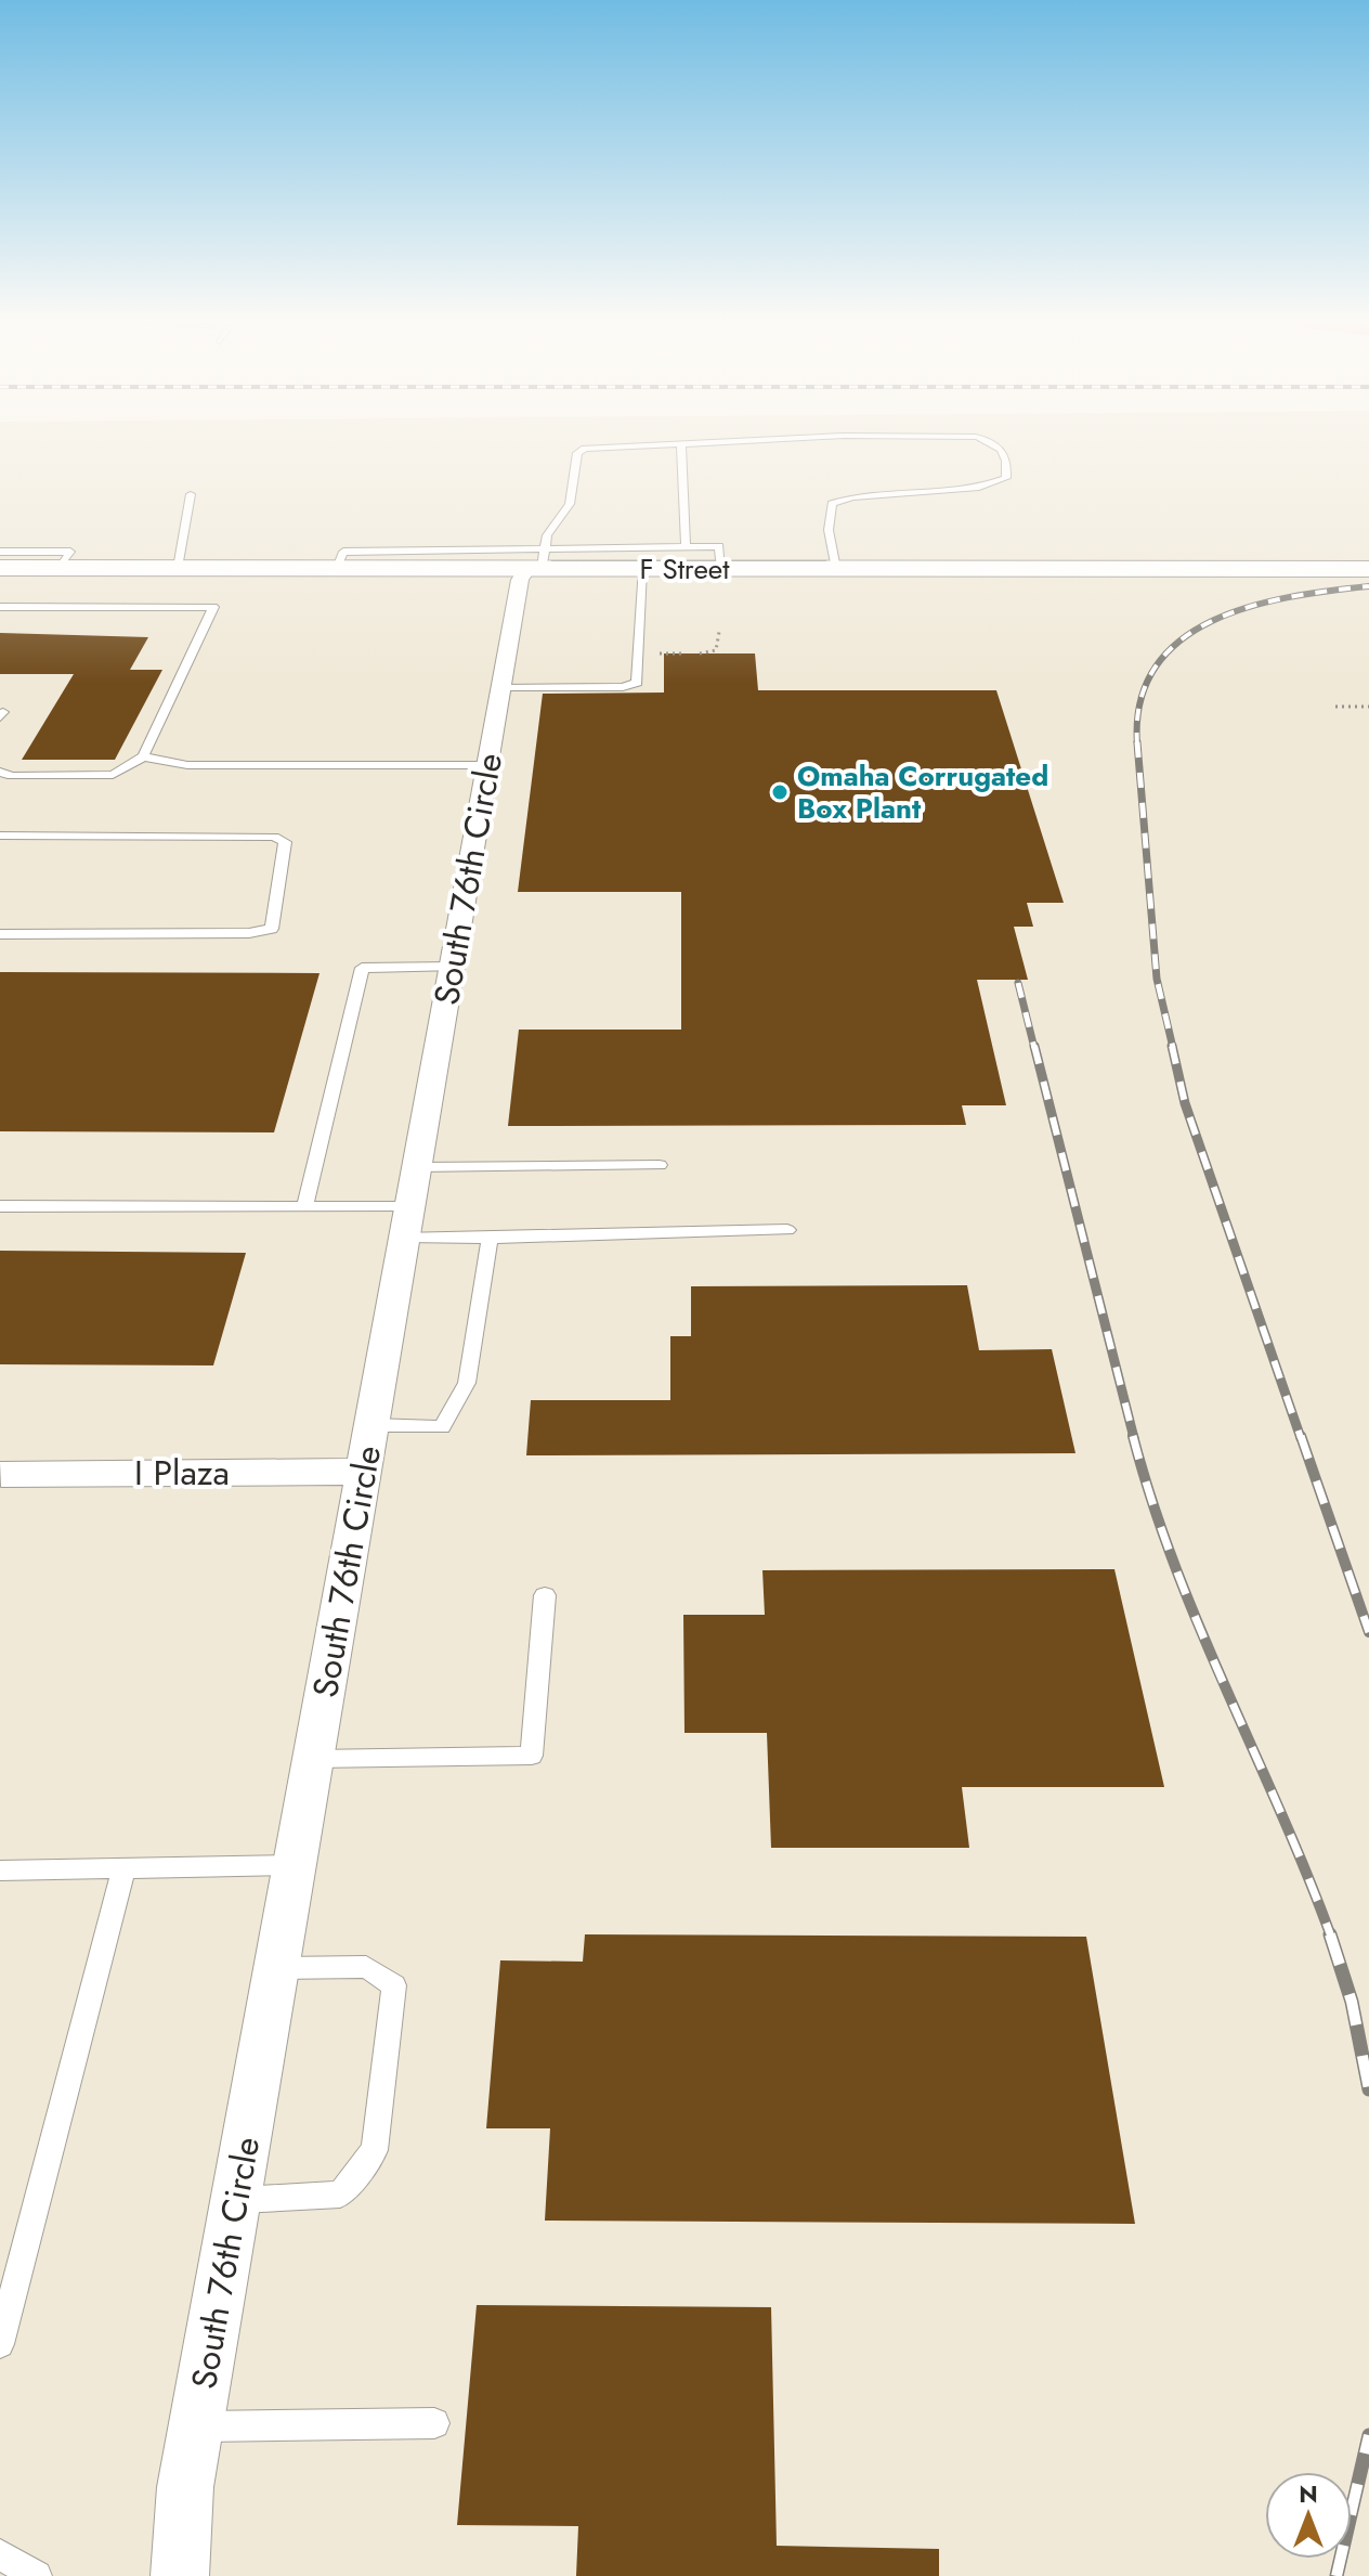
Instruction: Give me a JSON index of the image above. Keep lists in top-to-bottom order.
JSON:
{
  "streets": {
    "street": ["F Street", "South 76th Circle", "I Plaza"]
  },
  "crossings": [
    ["F Street", "South 76th Circle"],
    ["South 76th Circle", "I Plaza"]
  ],
  "places": ["Omaha Corrugated Box Plant"],
  "north": "top"
}
